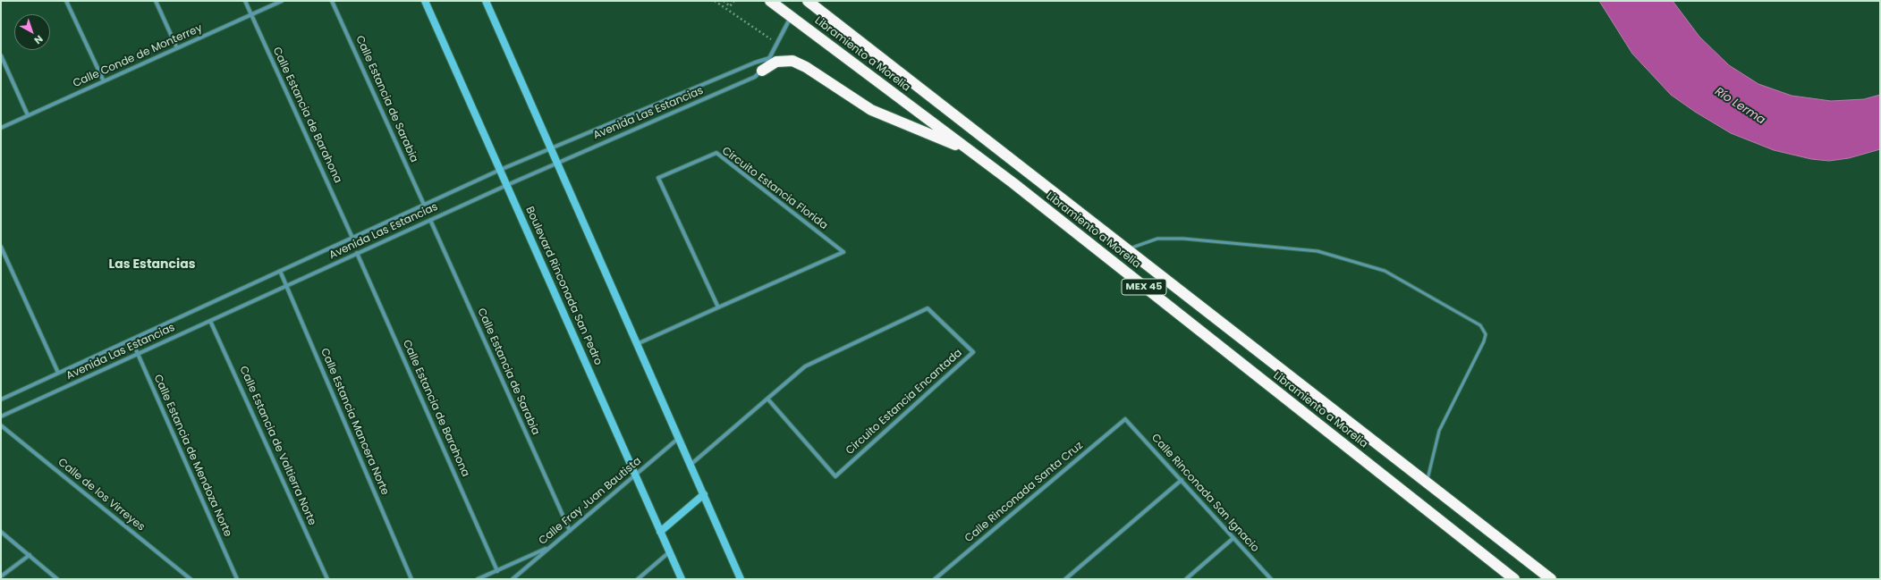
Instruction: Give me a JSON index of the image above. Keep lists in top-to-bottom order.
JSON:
{
  "streets": {
    "highway": ["Libramiento a Morelia", "MEX 45"],
    "street": [
      "Calle Conde de Monterrey",
      "Calle Estancia de Sarabia",
      "Avenida Las Estancias",
      "Calle Estancia de Barahona",
      "Circuito Estancia Florida",
      "Boulevard Rinconada San Pedro",
      "Circuito Estancia Encantada",
      "Calle Estancia Mancera Norte",
      "Calle Estancia de Valtierra Norte",
      "Calle Estancia de Mendoza Norte",
      "Calle Rinconada Santa Cruz",
      "Calle Rinconada San Ignacio",
      "Calle de los Virreyes",
      "Calle Fray Juan Bautista"
    ]
  },
  "crossings": [
    ["Libramiento a Morelia", "Avenida Las Estancias"],
    ["Calle Conde de Monterrey", "Calle Estancia de Barahona"],
    ["Calle Estancia de Sarabia", "Avenida Las Estancias"],
    ["Calle Estancia de Sarabia", "Calle Fray Juan Bautista"],
    ["Avenida Las Estancias", "Calle Estancia de Barahona"],
    ["Avenida Las Estancias", "Boulevard Rinconada San Pedro"],
    ["Avenida Las Estancias", "Calle Estancia Mancera Norte"],
    ["Avenida Las Estancias", "Calle Estancia de Valtierra Norte"],
    ["Avenida Las Estancias", "Calle Estancia de Mendoza Norte"],
    ["Boulevard Rinconada San Pedro", "Calle Fray Juan Bautista"],
    ["Calle Rinconada Santa Cruz", "Calle Rinconada San Ignacio"]
  ],
  "districts": ["Las Estancias"],
  "water": ["Río Lerma"],
  "north": "bottom right"
}
